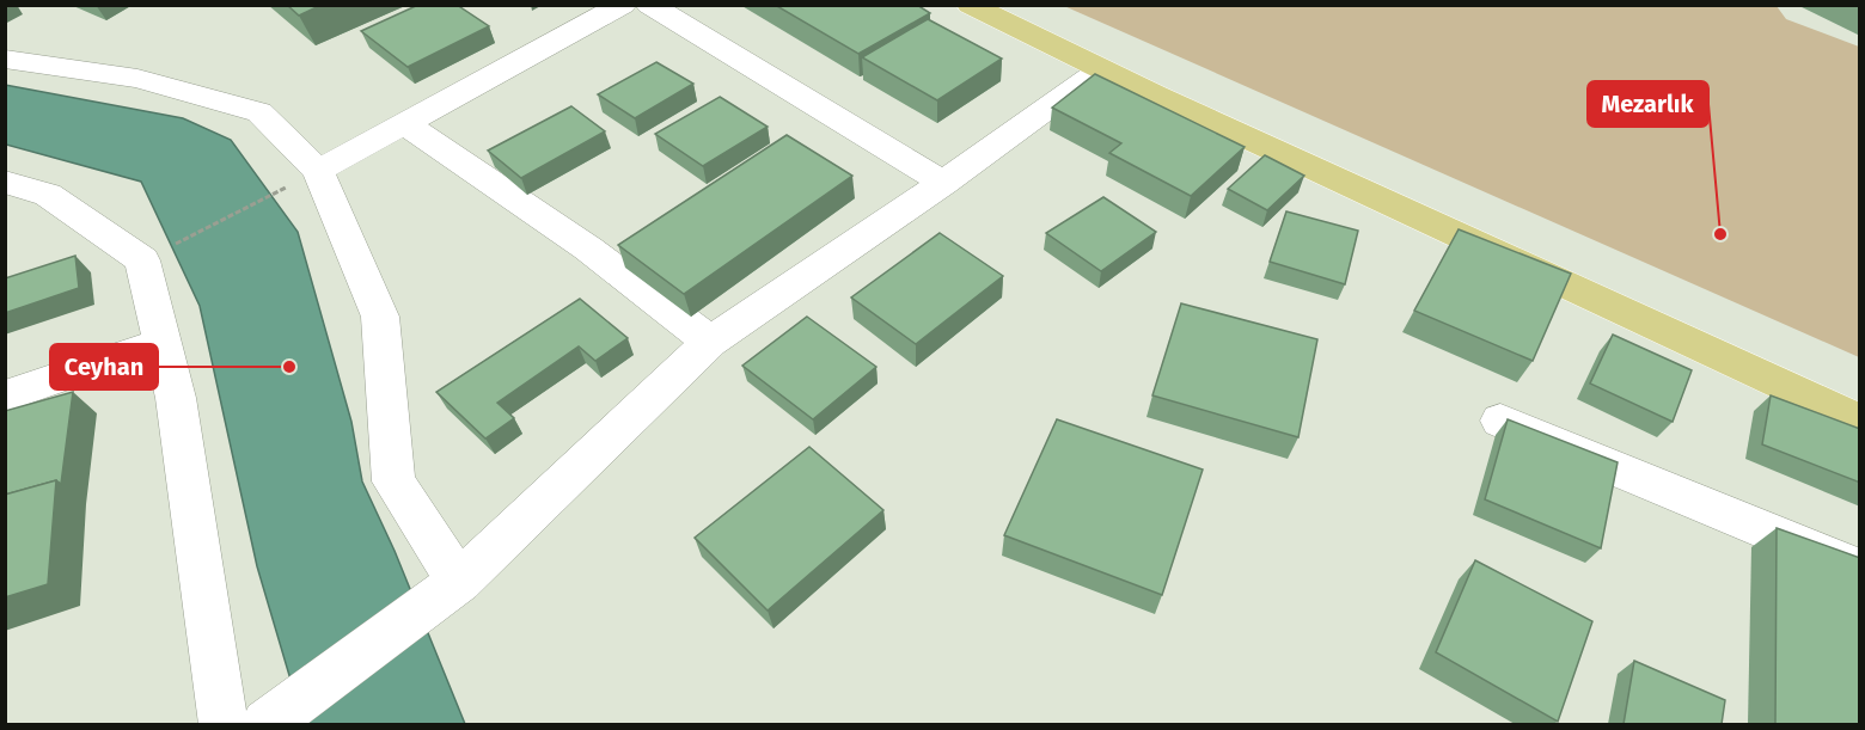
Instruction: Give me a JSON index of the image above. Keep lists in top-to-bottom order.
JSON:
{
  "places": ["Mezarlık", "Ceyhan"]
}
